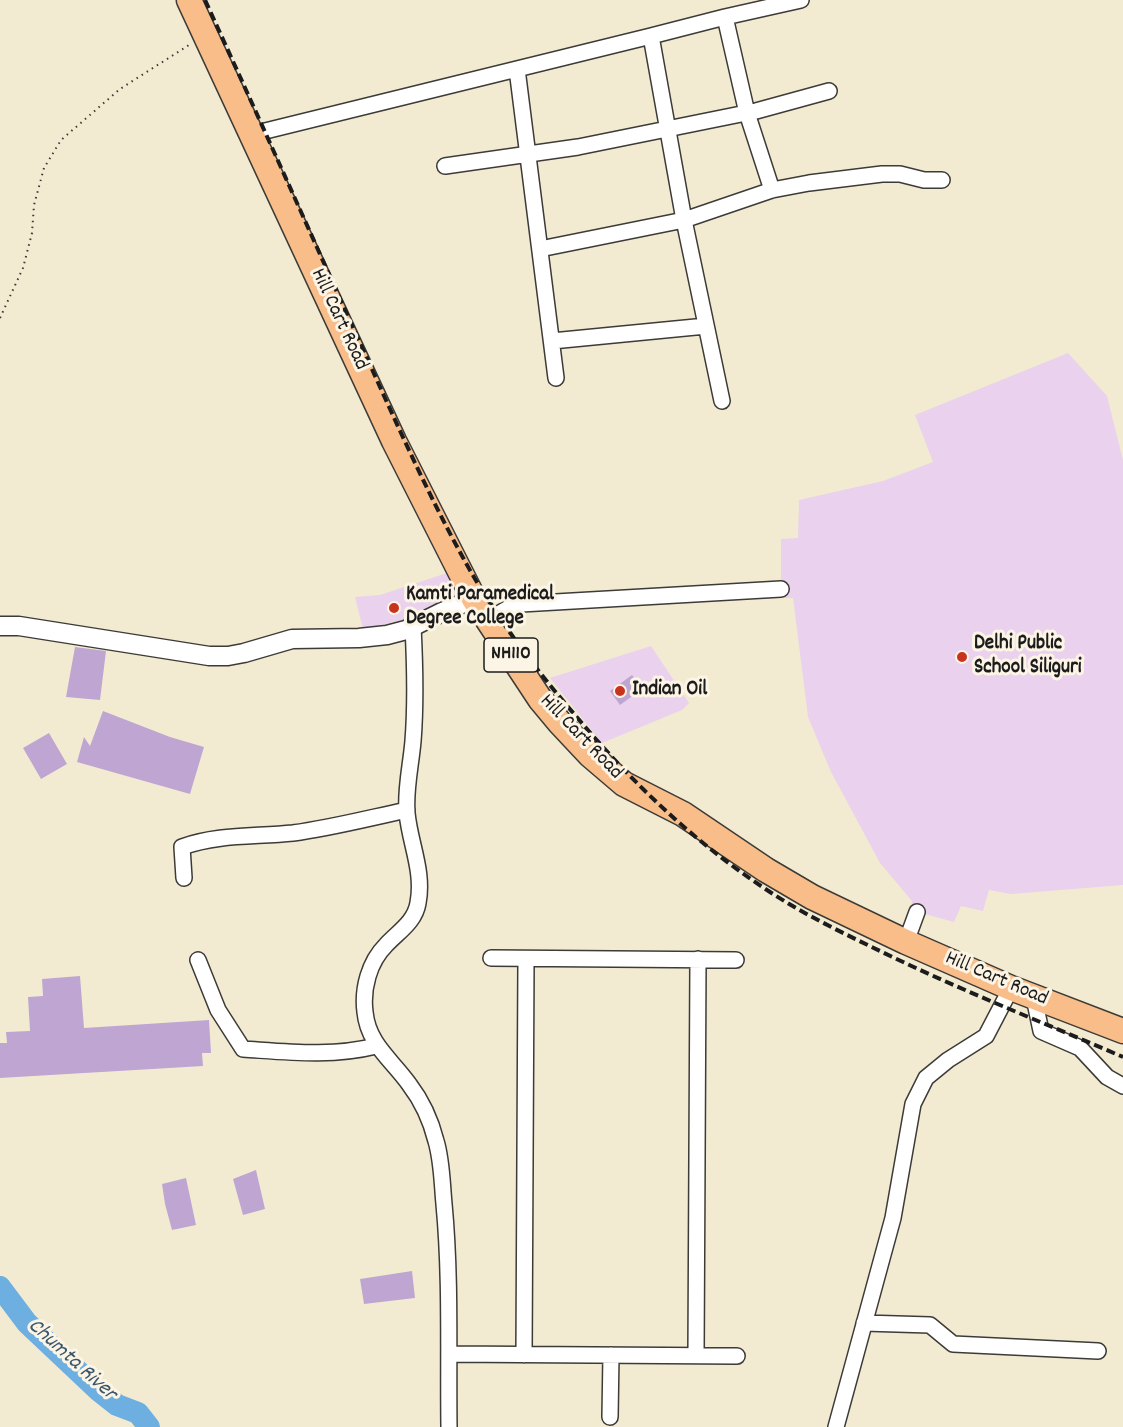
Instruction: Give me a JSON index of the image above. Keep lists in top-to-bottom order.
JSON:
{
  "streets": {
    "highway": ["Hill Cart Road", "NH110"]
  },
  "water": ["Chumta River"],
  "places": ["Kamti Paramedical Degree College", "Delhi Public School Siliguri", "Indian Oil"]
}
